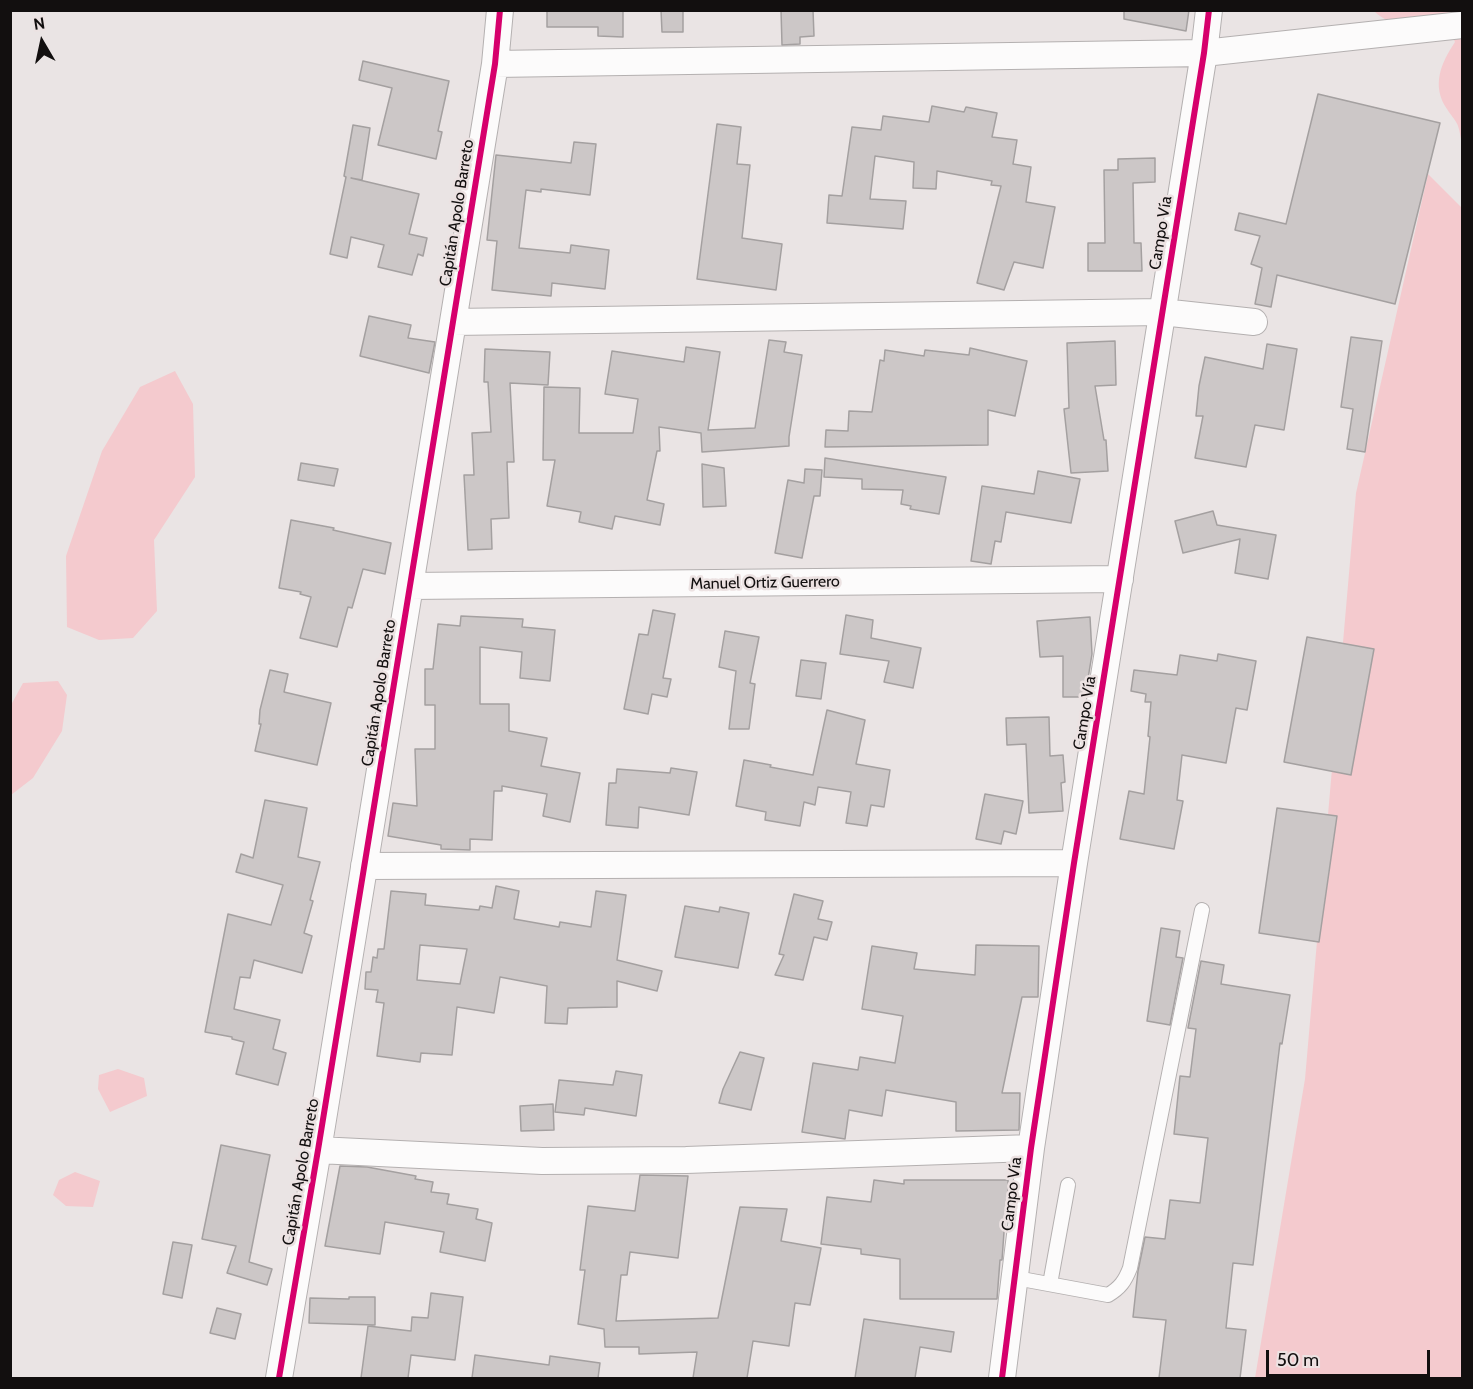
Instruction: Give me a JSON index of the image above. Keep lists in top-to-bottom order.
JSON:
{
  "streets": {
    "street": ["Capitán Apolo Barreto", "Campo Vía", "Manuel Ortiz Guerrero"]
  },
  "crossings": [
    ["Capitán Apolo Barreto", "Manuel Ortiz Guerrero"],
    ["Campo Vía", "Manuel Ortiz Guerrero"]
  ],
  "scale_bar": "50 m",
  "north": "top"
}
